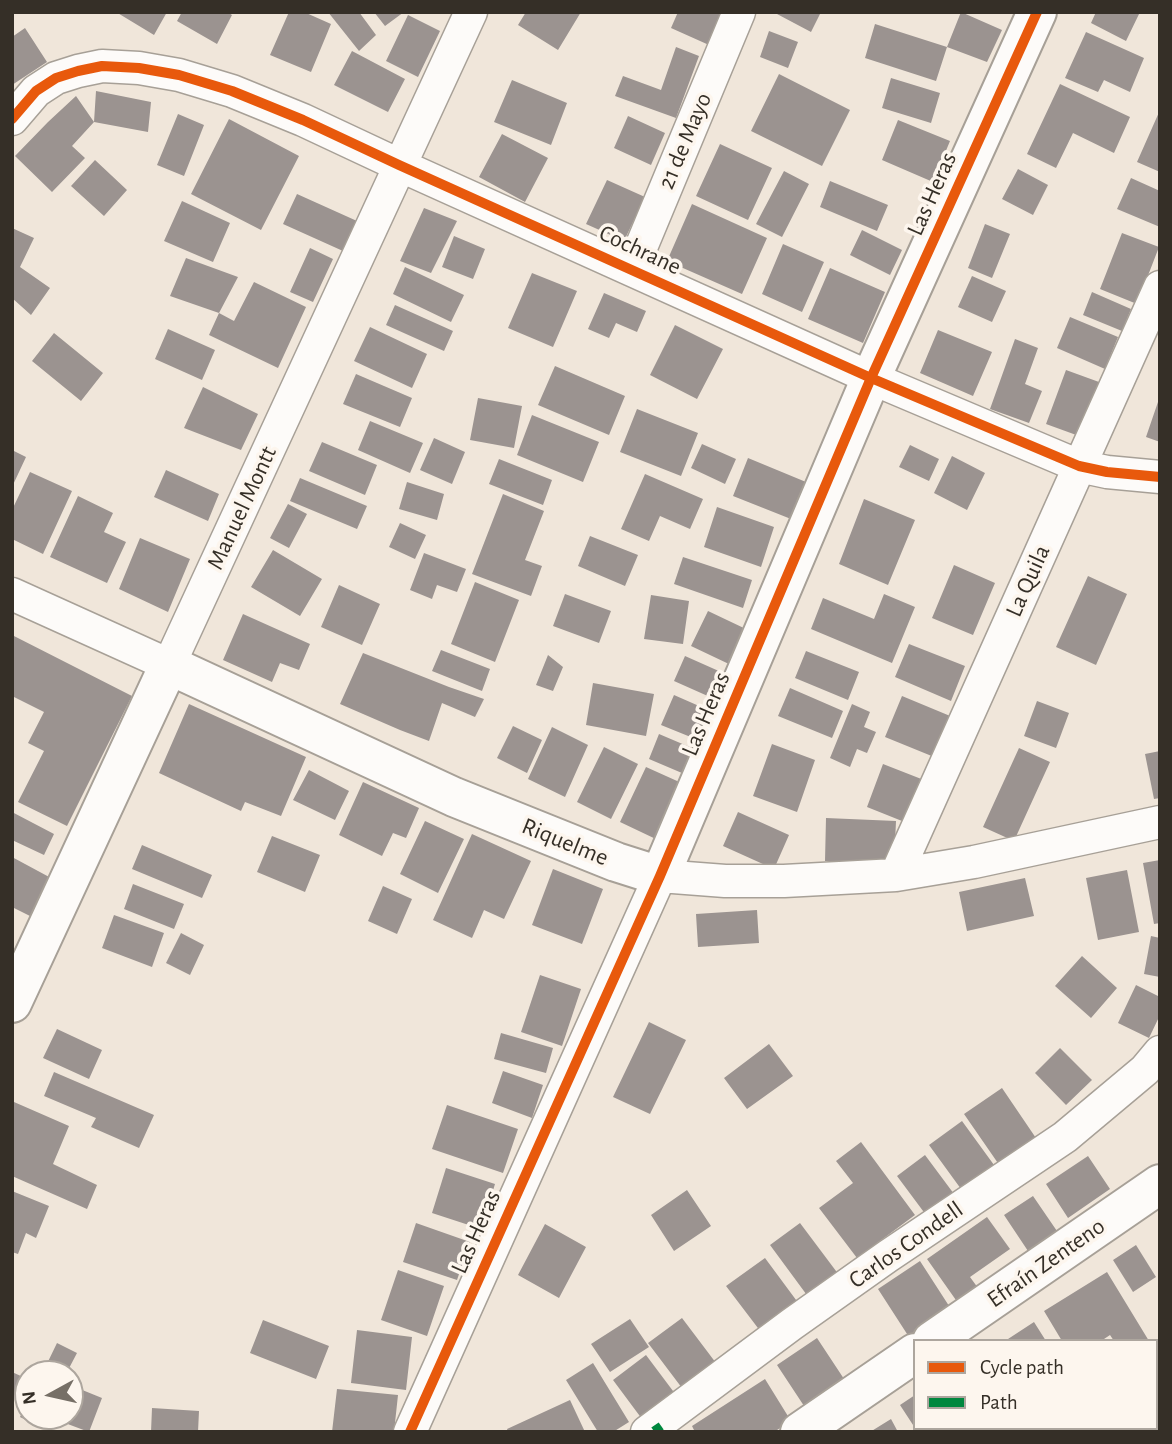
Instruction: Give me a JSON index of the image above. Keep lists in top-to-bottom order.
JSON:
{
  "streets": {
    "street": [
      "21 de Mayo",
      "Las Heras",
      "Cochrane",
      "Manuel Montt",
      "La Quila",
      "Riquelme",
      "Carlos Condell",
      "Efraín Zenteno"
    ]
  },
  "crossings": [
    ["21 de Mayo", "Cochrane"],
    ["Las Heras", "Cochrane"],
    ["Las Heras", "Riquelme"],
    ["Cochrane", "Manuel Montt"],
    ["Cochrane", "La Quila"],
    ["Manuel Montt", "Riquelme"],
    ["La Quila", "Riquelme"]
  ],
  "legend": ["Cycle path", "Path"],
  "north": "left"
}
